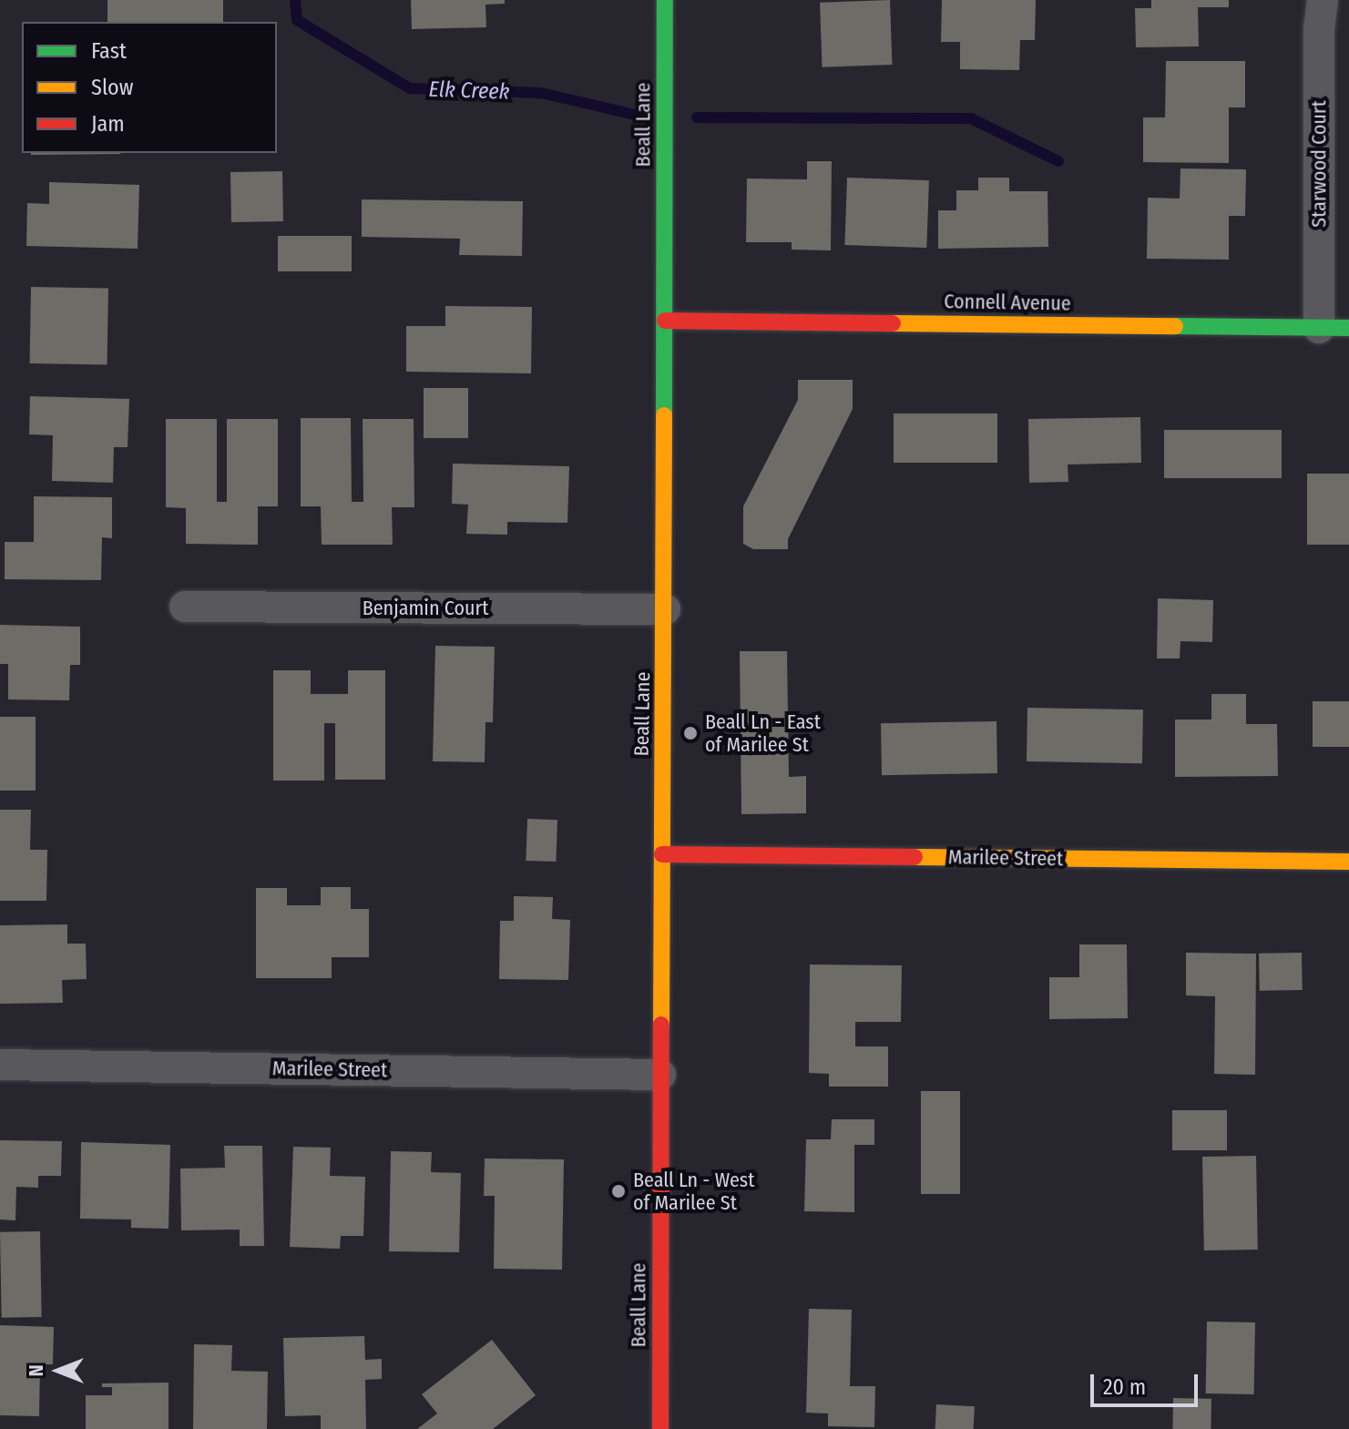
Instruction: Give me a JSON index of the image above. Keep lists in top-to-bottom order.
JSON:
{
  "streets": {
    "street": [
      "Beall Lane",
      "Starwood Court",
      "Connell Avenue",
      "Benjamin Court",
      "Marilee Street"
    ]
  },
  "crossings": [
    ["Beall Lane", "Connell Avenue"],
    ["Beall Lane", "Benjamin Court"],
    ["Beall Lane", "Marilee Street"],
    ["Starwood Court", "Connell Avenue"]
  ],
  "water": ["Elk Creek"],
  "places": ["Beall Ln - East of Marilee St", "Beall Ln - West of Marilee St"],
  "legend": ["Fast", "Slow", "Jam"],
  "scale_bar": "20 m",
  "north": "left"
}
